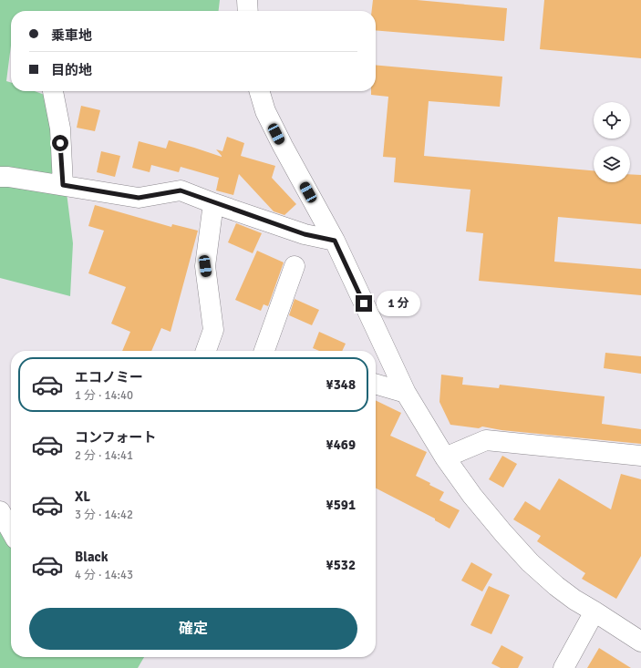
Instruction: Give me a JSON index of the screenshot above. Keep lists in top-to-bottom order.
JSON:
{
  "page": {
    "banner": ["乗車地", "目的地"],
    "bubble": "1 分",
    "list": [
      {
        "name": "エコノミー",
        "note": "1 分 · 14:40",
        "value": "¥348"
      },
      {
        "name": "コンフォート",
        "note": "2 分 · 14:41",
        "value": "¥469"
      },
      {
        "name": "XL",
        "note": "3 分 · 14:42",
        "value": "¥591"
      },
      {
        "name": "Black",
        "note": "4 分 · 14:43",
        "value": "¥532"
      }
    ],
    "buttons": "確定"
  }
}
